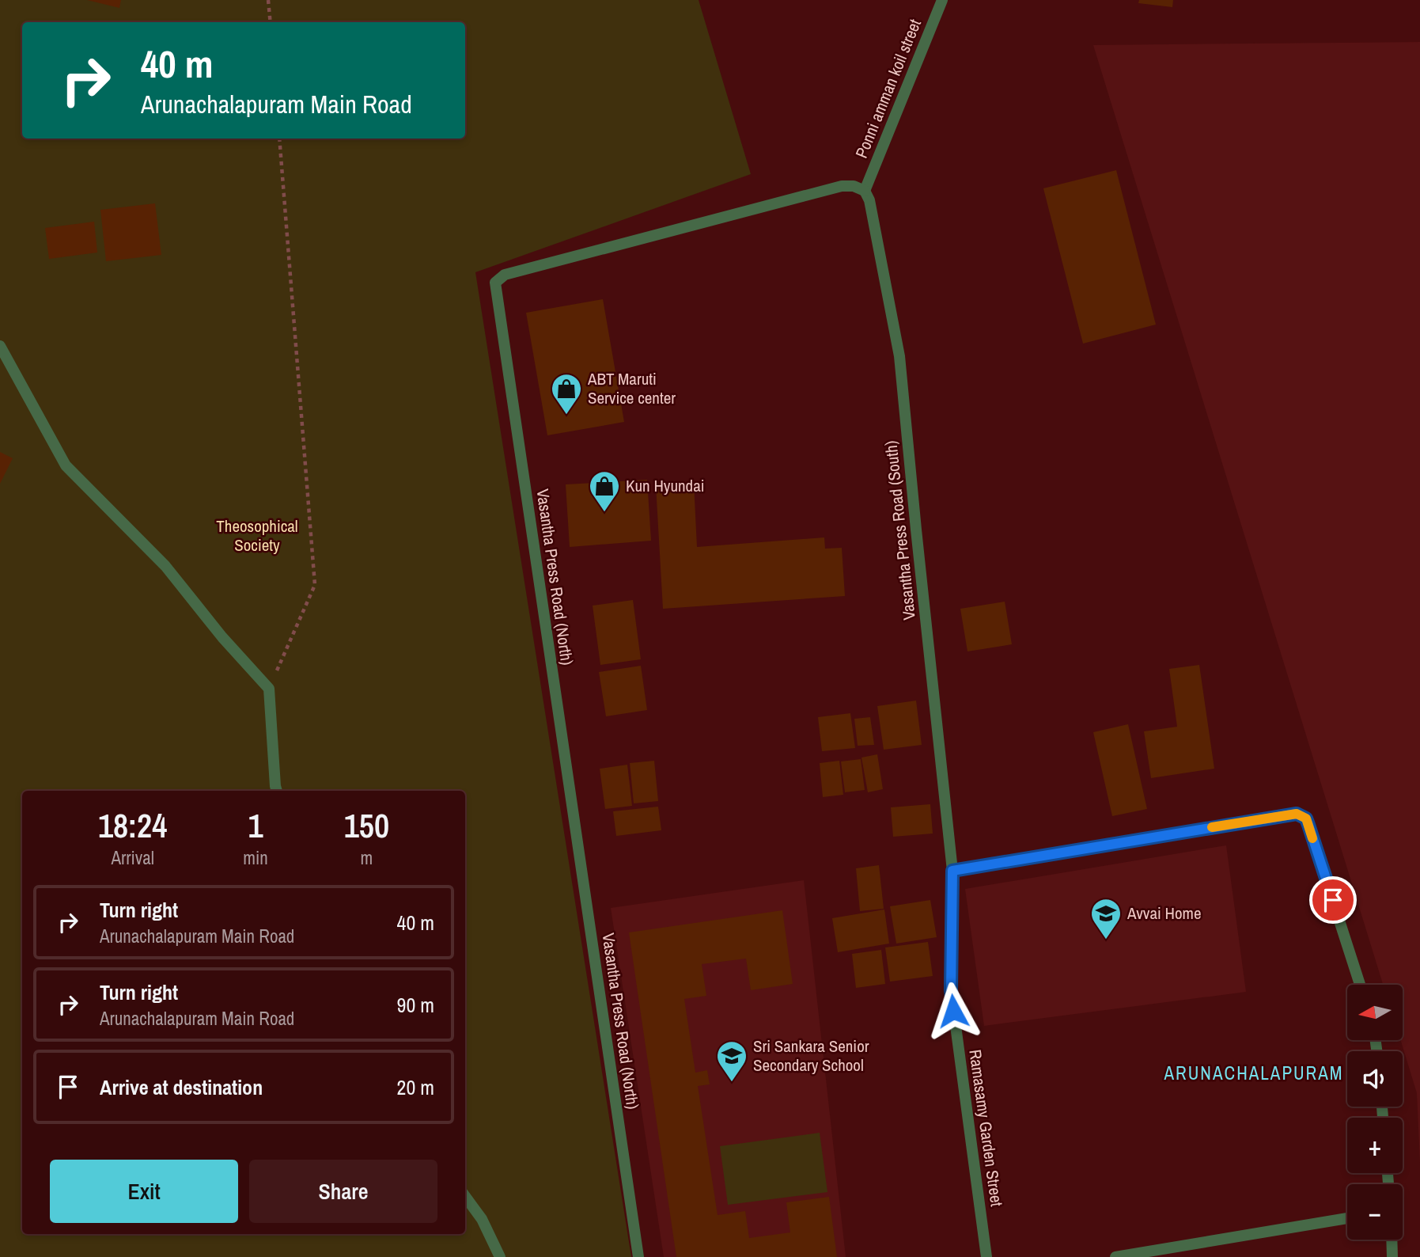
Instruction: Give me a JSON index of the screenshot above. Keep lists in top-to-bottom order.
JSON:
{
  "streets": {
    "street": [
      "Ponni amman koil street",
      "Vasantha Press Road (South)",
      "Vasantha Press Road (North)",
      "Ramasamy Garden Street"
    ]
  },
  "crossings": [
    ["Ponni amman koil street", "Vasantha Press Road (South)"],
    ["Ponni amman koil street", "Vasantha Press Road (North)"],
    ["Vasantha Press Road (South)", "Vasantha Press Road (North)"],
    ["Vasantha Press Road (South)", "Ramasamy Garden Street"]
  ],
  "districts": ["ARUNACHALAPURAM"],
  "parks": ["Theosophical Society"],
  "places": {
    "shop": ["ABT Maruti Service center", "Kun Hyundai"],
    "school or university": ["Avvai Home", "Sri Sankara Senior Secondary School"]
  },
  "north": "left",
  "page": {
    "turn": ["40 m", "Arunachalapuram Main Road"],
    "eta": [
      "18:24",
      "Arrival",
      "1",
      "min",
      "150",
      "m"
    ],
    "list": [
      {
        "name": "Turn right",
        "note": "Arunachalapuram Main Road",
        "value": "40 m"
      },
      {
        "name": "Turn right",
        "note": "Arunachalapuram Main Road",
        "value": "90 m"
      },
      {
        "name": "Arrive at destination",
        "value": "20 m"
      }
    ],
    "map_buttons": ["+", "−"],
    "buttons": ["Exit", "Share"]
  }
}
